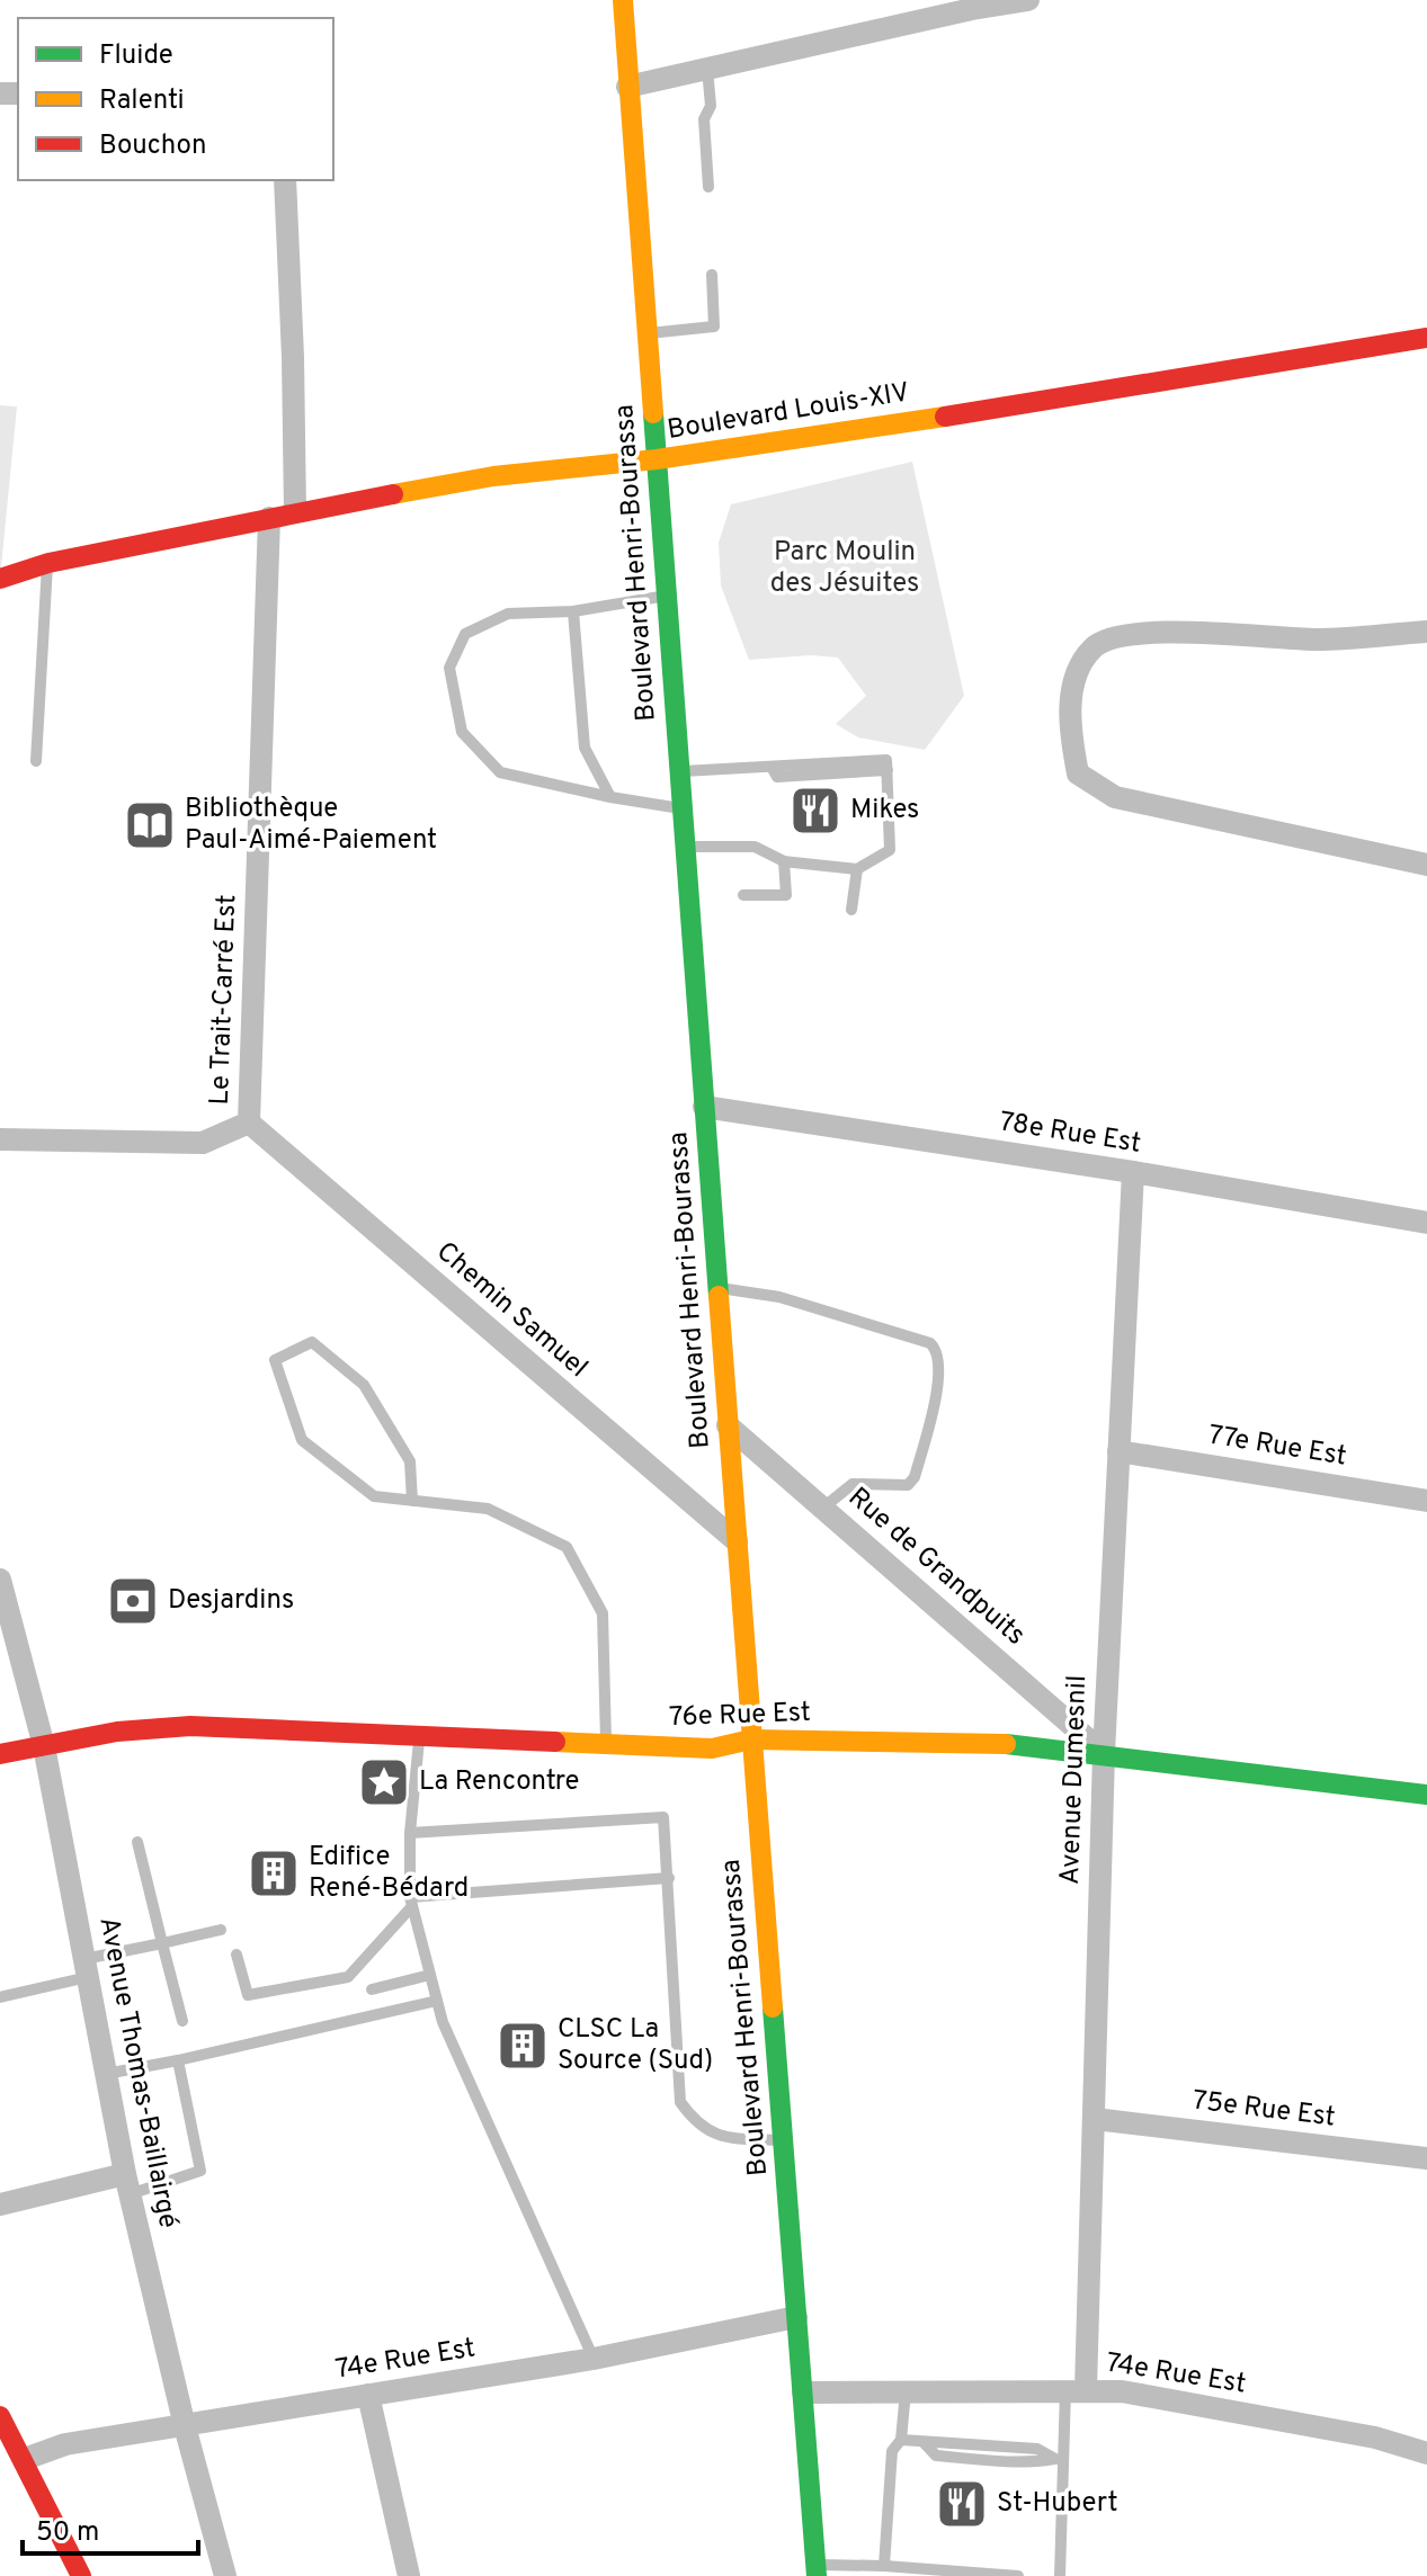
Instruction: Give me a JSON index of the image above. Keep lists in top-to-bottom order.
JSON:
{
  "streets": {
    "main road": ["Boulevard Louis-XIV", "Boulevard Henri-Bourassa", "76e Rue Est"],
    "street": [
      "Le Trait-Carré Est",
      "78e Rue Est",
      "Chemin Samuel",
      "77e Rue Est",
      "Rue de Grandpuits",
      "Avenue Dumesnil",
      "Avenue Thomas-Baillairgé",
      "75e Rue Est",
      "74e Rue Est"
    ]
  },
  "crossings": [
    ["Boulevard Louis-XIV", "Boulevard Henri-Bourassa"],
    ["Boulevard Louis-XIV", "Le Trait-Carré Est"],
    ["Boulevard Henri-Bourassa", "78e Rue Est"],
    ["Boulevard Henri-Bourassa", "Chemin Samuel"],
    ["Boulevard Henri-Bourassa", "Rue de Grandpuits"],
    ["Boulevard Henri-Bourassa", "76e Rue Est"],
    ["Boulevard Henri-Bourassa", "74e Rue Est"],
    ["Le Trait-Carré Est", "Chemin Samuel"],
    ["78e Rue Est", "Avenue Dumesnil"],
    ["77e Rue Est", "Avenue Dumesnil"],
    ["Rue de Grandpuits", "76e Rue Est"],
    ["Rue de Grandpuits", "Avenue Dumesnil"],
    ["76e Rue Est", "Avenue Dumesnil"],
    ["76e Rue Est", "Avenue Thomas-Baillairgé"],
    ["Avenue Dumesnil", "75e Rue Est"],
    ["Avenue Dumesnil", "74e Rue Est"],
    ["Avenue Thomas-Baillairgé", "74e Rue Est"]
  ],
  "parks": ["Parc Moulin des Jésuites"],
  "places": {
    "restaurant": ["Mikes", "St-Hubert"],
    "library": ["Bibliothèque Paul-Aimé-Paiement"],
    "bank": ["Desjardins"],
    "place": ["La Rencontre"],
    "building": ["Edifice René-Bédard", "CLSC La Source (Sud)"]
  },
  "legend": ["Fluide", "Ralenti", "Bouchon"],
  "scale_bar": "50 m"
}
